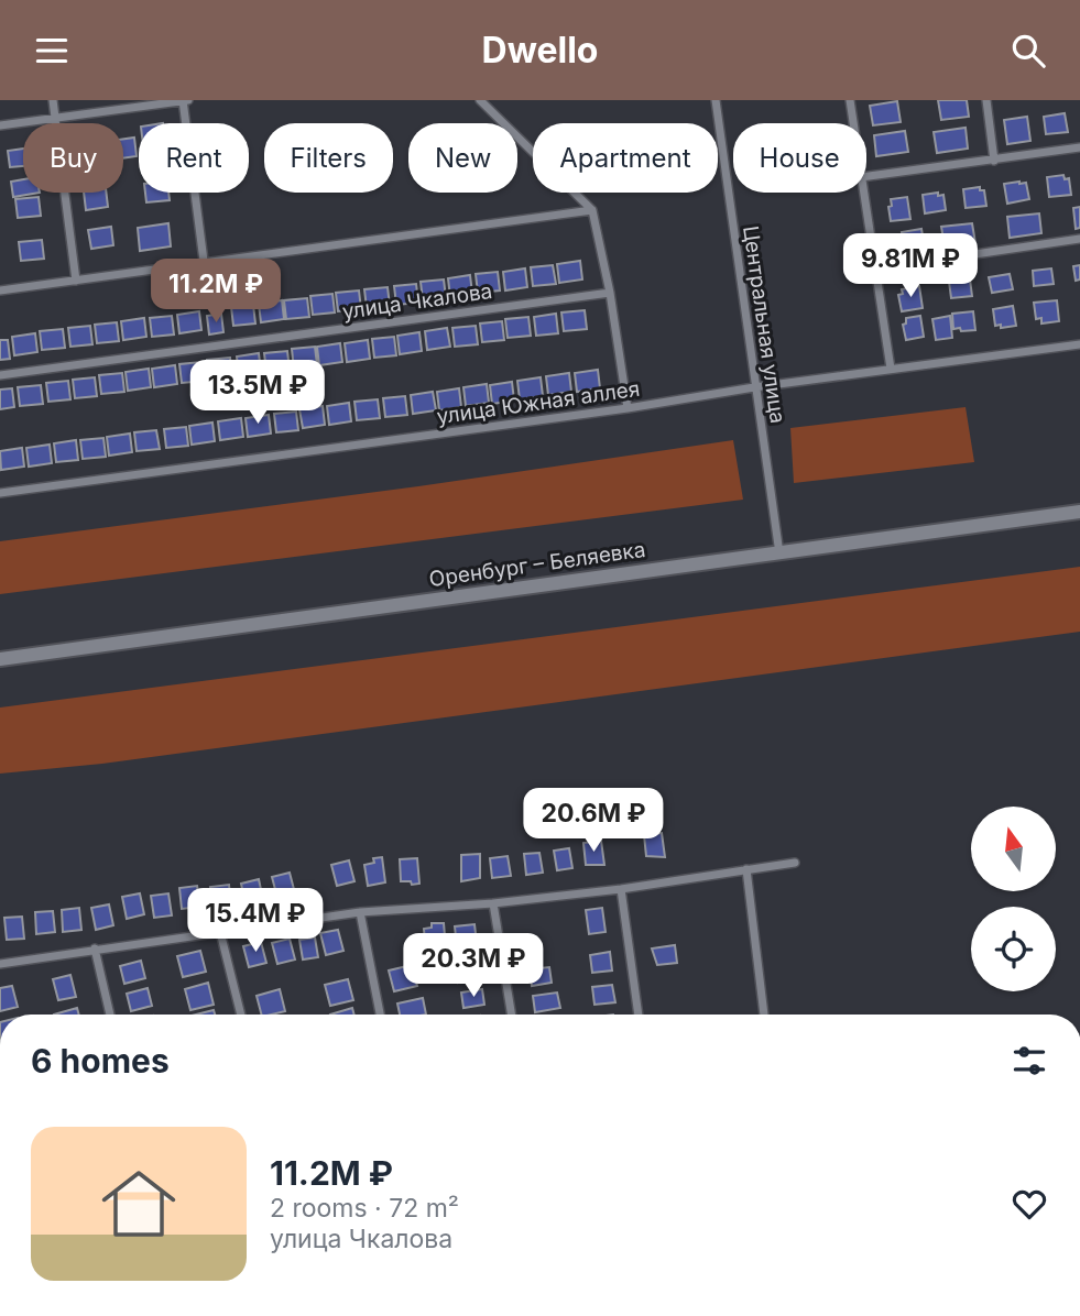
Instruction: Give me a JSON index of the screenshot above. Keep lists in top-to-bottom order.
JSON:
{
  "streets": {
    "main road": ["Оренбург – Беляевка"],
    "street": ["улица Чкалова", "Центральная улица", "улица Южная аллея"]
  },
  "crossings": [
    ["Центральная улица", "улица Южная аллея"],
    ["Центральная улица", "Оренбург – Беляевка"]
  ],
  "north": "top",
  "page": {
    "header": "Dwello",
    "chip": [
      "Buy",
      "Rent",
      "Filters",
      "New",
      "Apartment",
      "House"
    ],
    "price": [
      "9.81M ₽",
      "11.2M ₽",
      "13.5M ₽",
      "20.6M ₽",
      "15.4M ₽",
      "20.3M ₽"
    ],
    "heading": "6 homes",
    "list": [
      {
        "name": "11.2M ₽",
        "note": "2 rooms · 72 m² · улица Чкалова"
      }
    ]
  }
}
